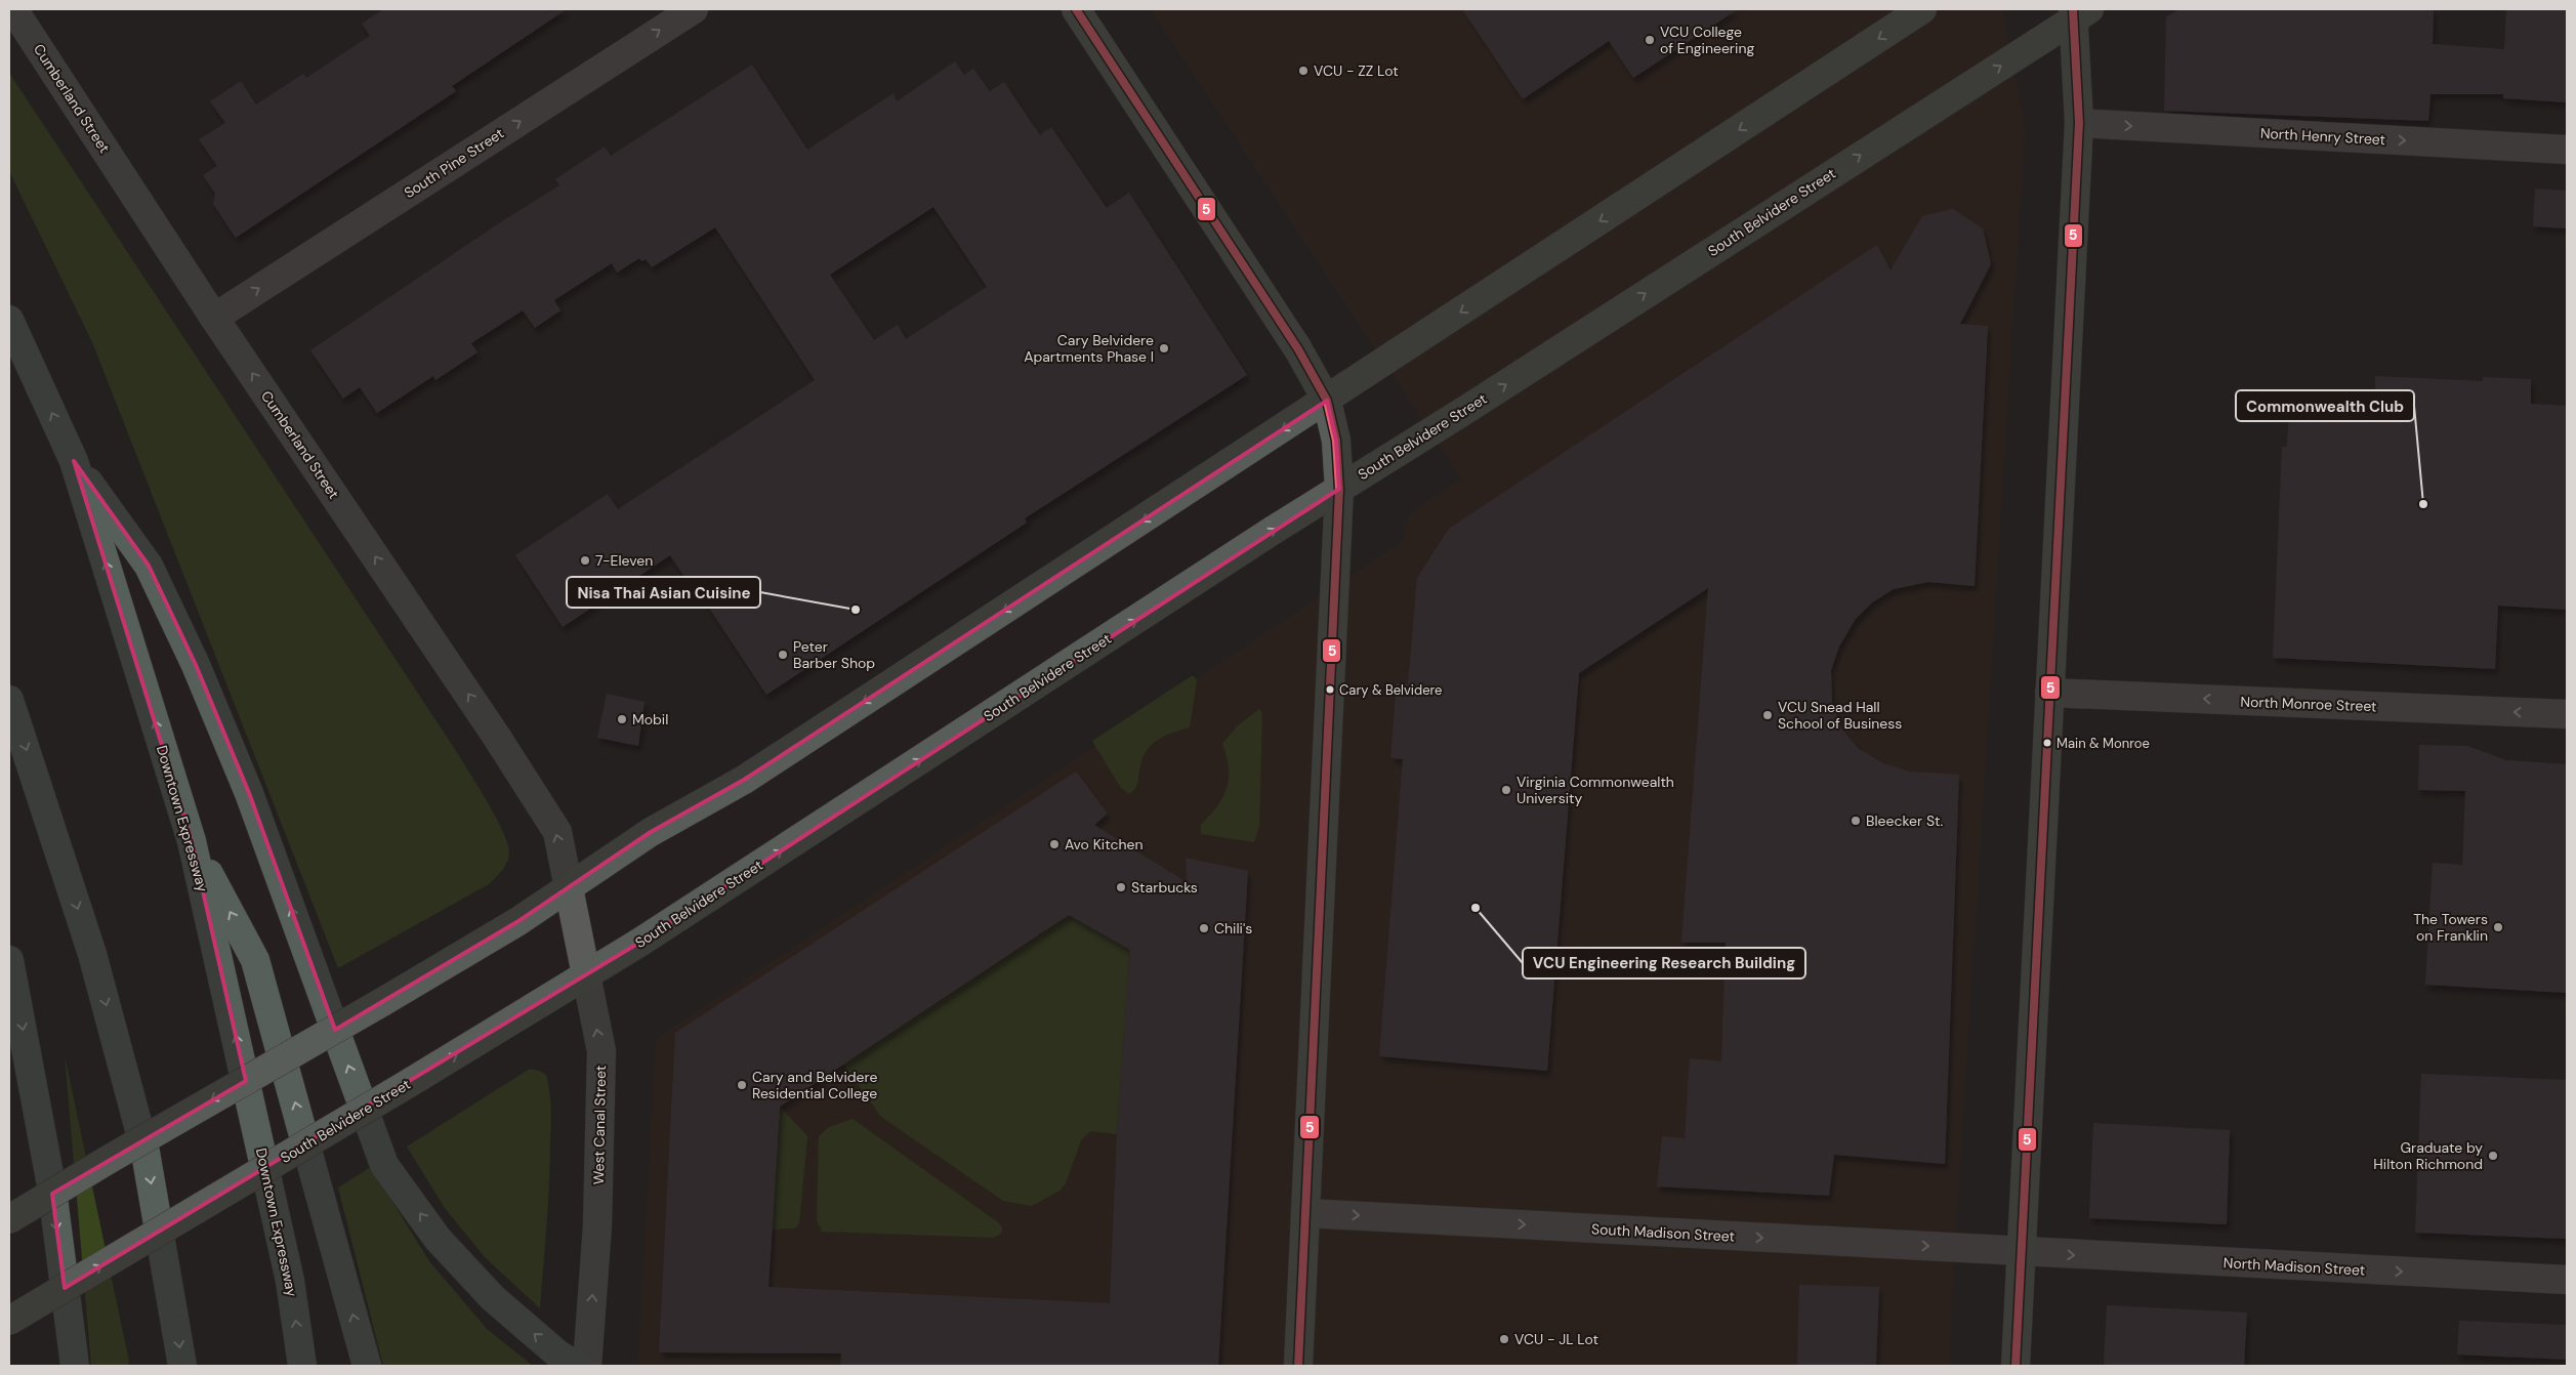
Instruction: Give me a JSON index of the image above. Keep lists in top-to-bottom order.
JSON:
{
  "streets": {
    "highway": ["Downtown Expressway"],
    "main road": ["Cumberland Street", "South Belvidere Street", "West Canal Street"],
    "street": [
      "North Henry Street",
      "South Pine Street",
      "North Monroe Street",
      "South Madison Street",
      "North Madison Street"
    ]
  },
  "crossings": [
    ["Cumberland Street", "South Pine Street"],
    ["Cumberland Street", "West Canal Street"],
    ["South Belvidere Street", "West Canal Street"],
    ["South Madison Street", "North Madison Street"]
  ],
  "one_way": [
    "Cumberland Street",
    "North Henry Street",
    "South Pine Street",
    "North Monroe Street",
    "West Canal Street",
    "South Madison Street",
    "North Madison Street"
  ],
  "places": [
    "VCU College of Engineering",
    "VCU - ZZ Lot",
    "Cary Belvidere Apartments Phase I",
    "Commonwealth Club",
    "7-Eleven",
    "Nisa Thai Asian Cuisine",
    "Peter Barber Shop",
    "Cary & Belvidere",
    "VCU Snead Hall School of Business",
    "Mobil",
    "Main & Monroe",
    "Virginia Commonwealth University",
    "Bleecker St.",
    "Avo Kitchen",
    "Starbucks",
    "VCU Engineering Research Building",
    "The Towers on Franklin",
    "Chili's",
    "Cary and Belvidere Residential College",
    "Graduate by Hilton Richmond",
    "VCU - JL Lot"
  ],
  "lines": ["transit line 5"]
}
